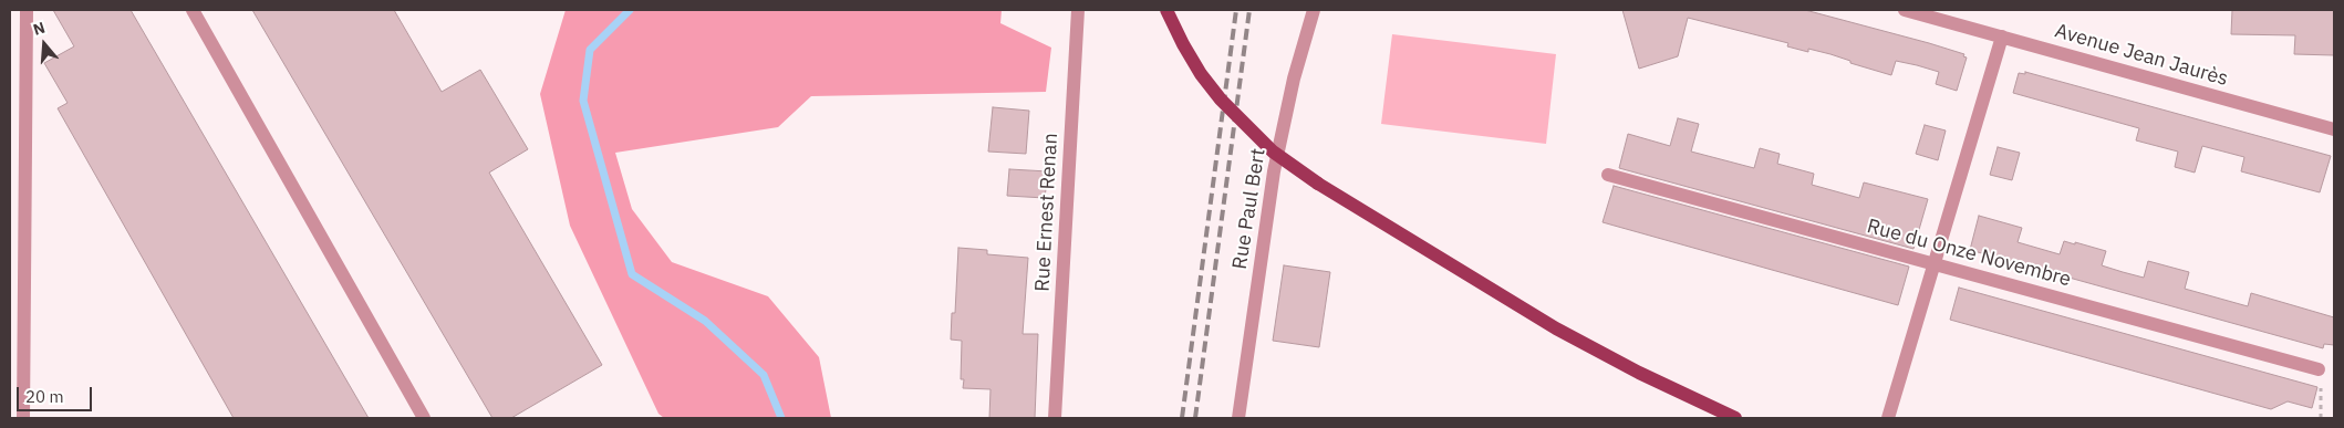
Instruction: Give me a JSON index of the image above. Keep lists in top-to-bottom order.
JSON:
{
  "streets": {
    "street": [
      "Avenue Jean Jaurès",
      "Rue Paul Bert",
      "Rue Ernest Renan",
      "Rue du Onze Novembre"
    ]
  },
  "scale_bar": "20 m",
  "north": "top"
}
